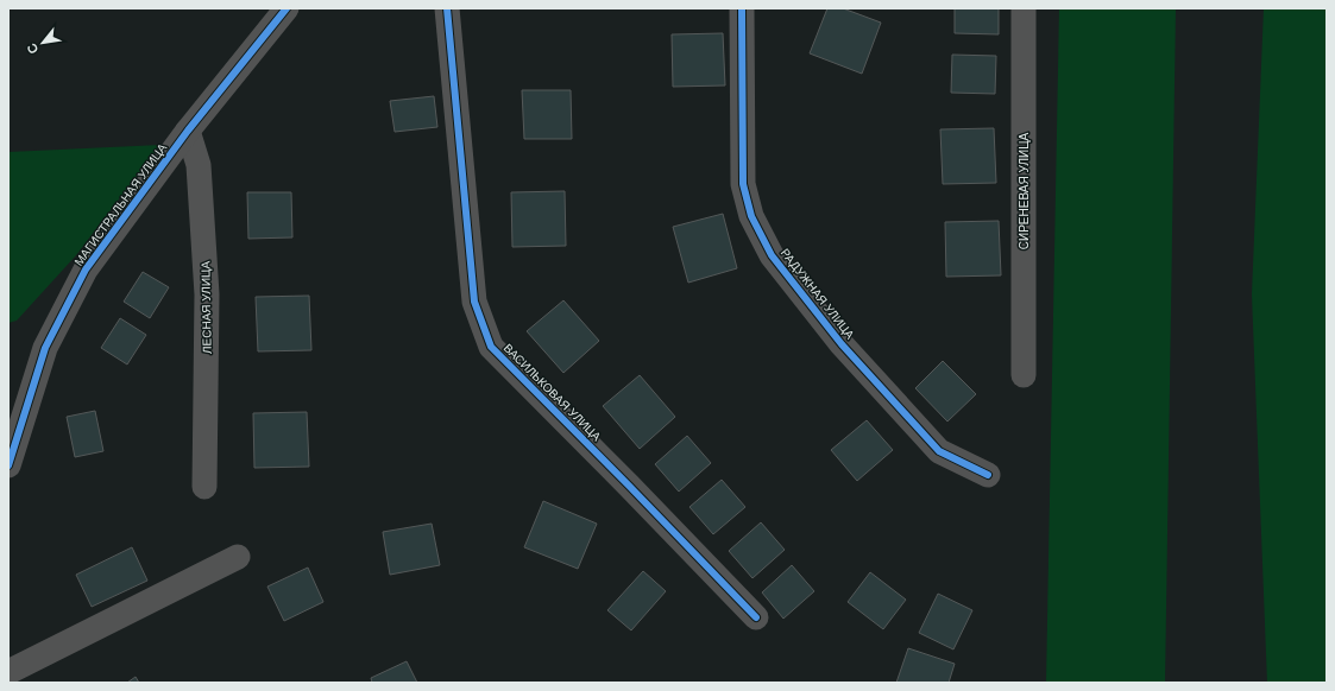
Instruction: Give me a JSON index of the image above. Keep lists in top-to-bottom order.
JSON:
{
  "streets": {
    "street": [
      "СИРЕНЕВАЯ УЛИЦА",
      "МАГИСТРАЛЬНАЯ УЛИЦА",
      "РАДУЖНАЯ УЛИЦА",
      "ЛЕСНАЯ УЛИЦА",
      "ВАСИЛЬКОВАЯ УЛИЦА"
    ]
  },
  "crossings": [
    ["МАГИСТРАЛЬНАЯ УЛИЦА", "ЛЕСНАЯ УЛИЦА"]
  ],
  "north": "bottom left"
}
